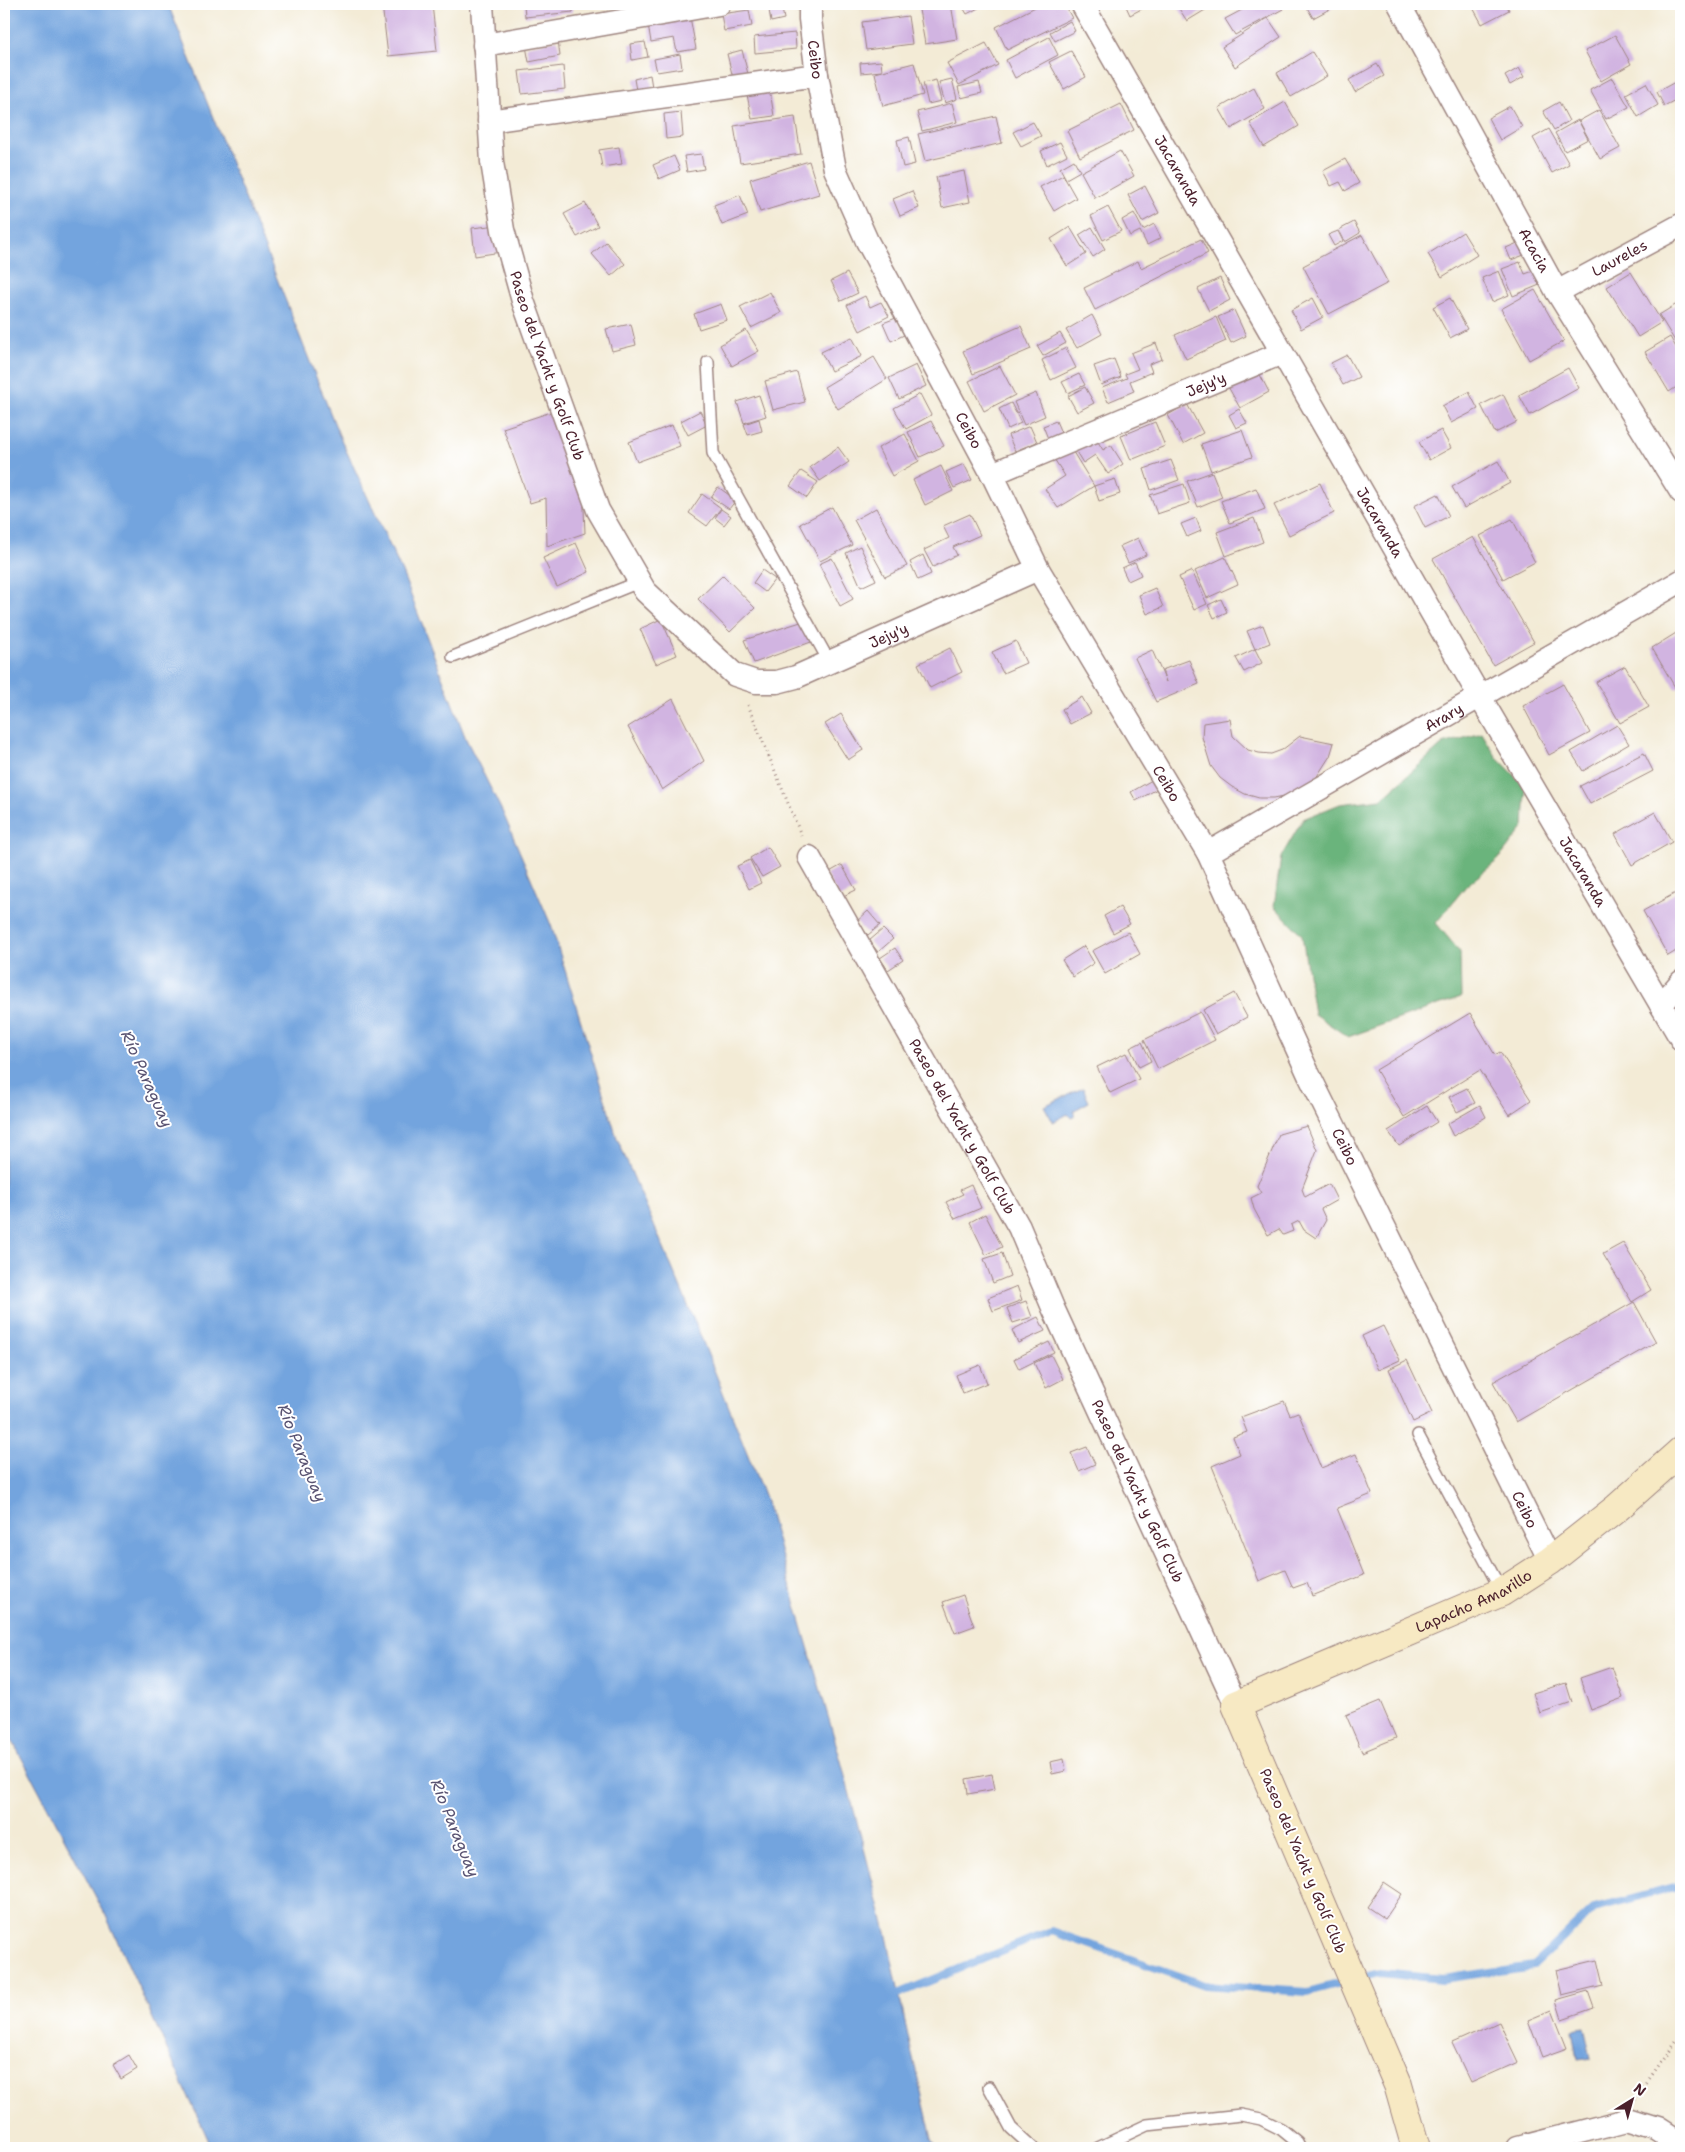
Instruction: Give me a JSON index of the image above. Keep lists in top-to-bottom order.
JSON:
{
  "streets": {
    "main road": ["Paseo del Yacht y Golf Club", "Lapacho Amarillo"],
    "street": [
      "Ceibo",
      "Jacaranda",
      "Acacia",
      "Laureles",
      "Jejy'y",
      "Arary"
    ]
  },
  "crossings": [
    ["Ceibo", "Jejy'y"],
    ["Ceibo", "Arary"],
    ["Ceibo", "Lapacho Amarillo"],
    ["Jacaranda", "Jejy'y"],
    ["Jacaranda", "Arary"],
    ["Acacia", "Laureles"],
    ["Paseo del Yacht y Golf Club", "Jejy'y"],
    ["Paseo del Yacht y Golf Club", "Lapacho Amarillo"]
  ],
  "water": ["Río Paraguay"],
  "north": "top right"
}
